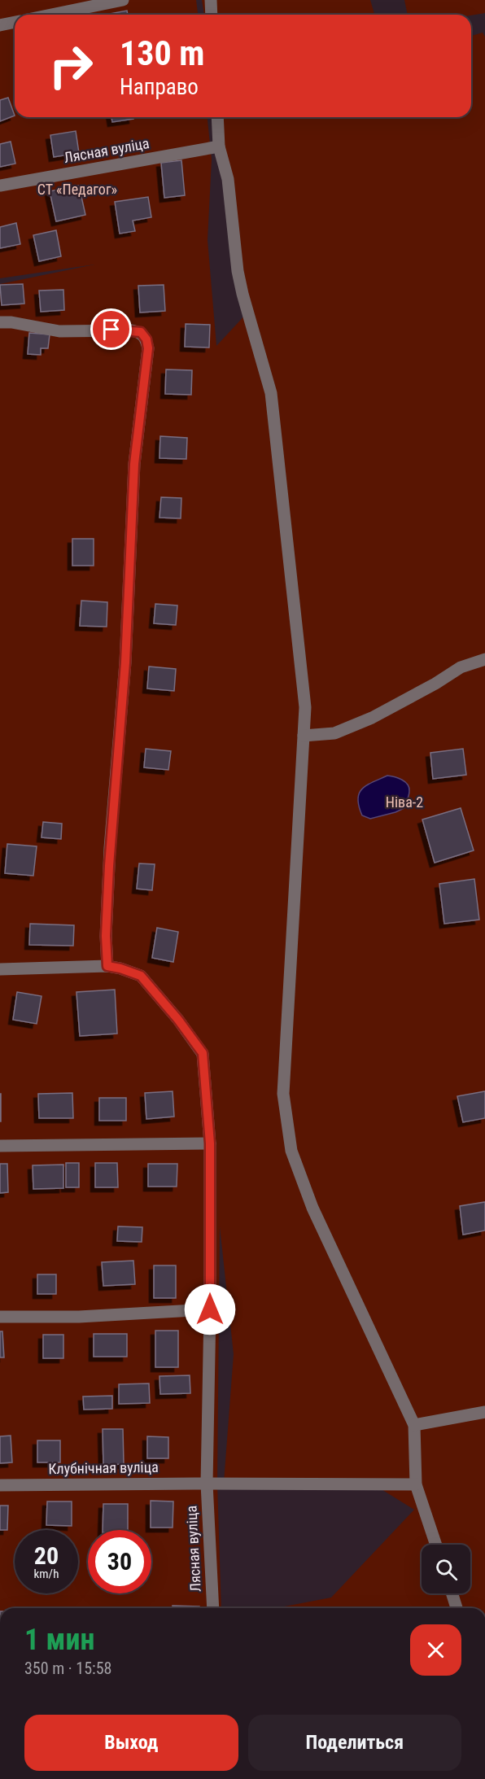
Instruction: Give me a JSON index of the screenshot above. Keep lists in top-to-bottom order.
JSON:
{
  "streets": {
    "street": ["Лясная вуліца", "Клубнічная вуліца"]
  },
  "crossings": [
    ["Лясная вуліца", "Клубнічная вуліца"]
  ],
  "parks": ["СТ «Педагог»", "Ніва-2"],
  "page": {
    "turn": ["130 m", "Направо"],
    "speed": "20 km/h",
    "limit": "30",
    "heading": ["1 мин", "350 m · 15:58"],
    "buttons": ["Выход", "Поделиться"]
  }
}
